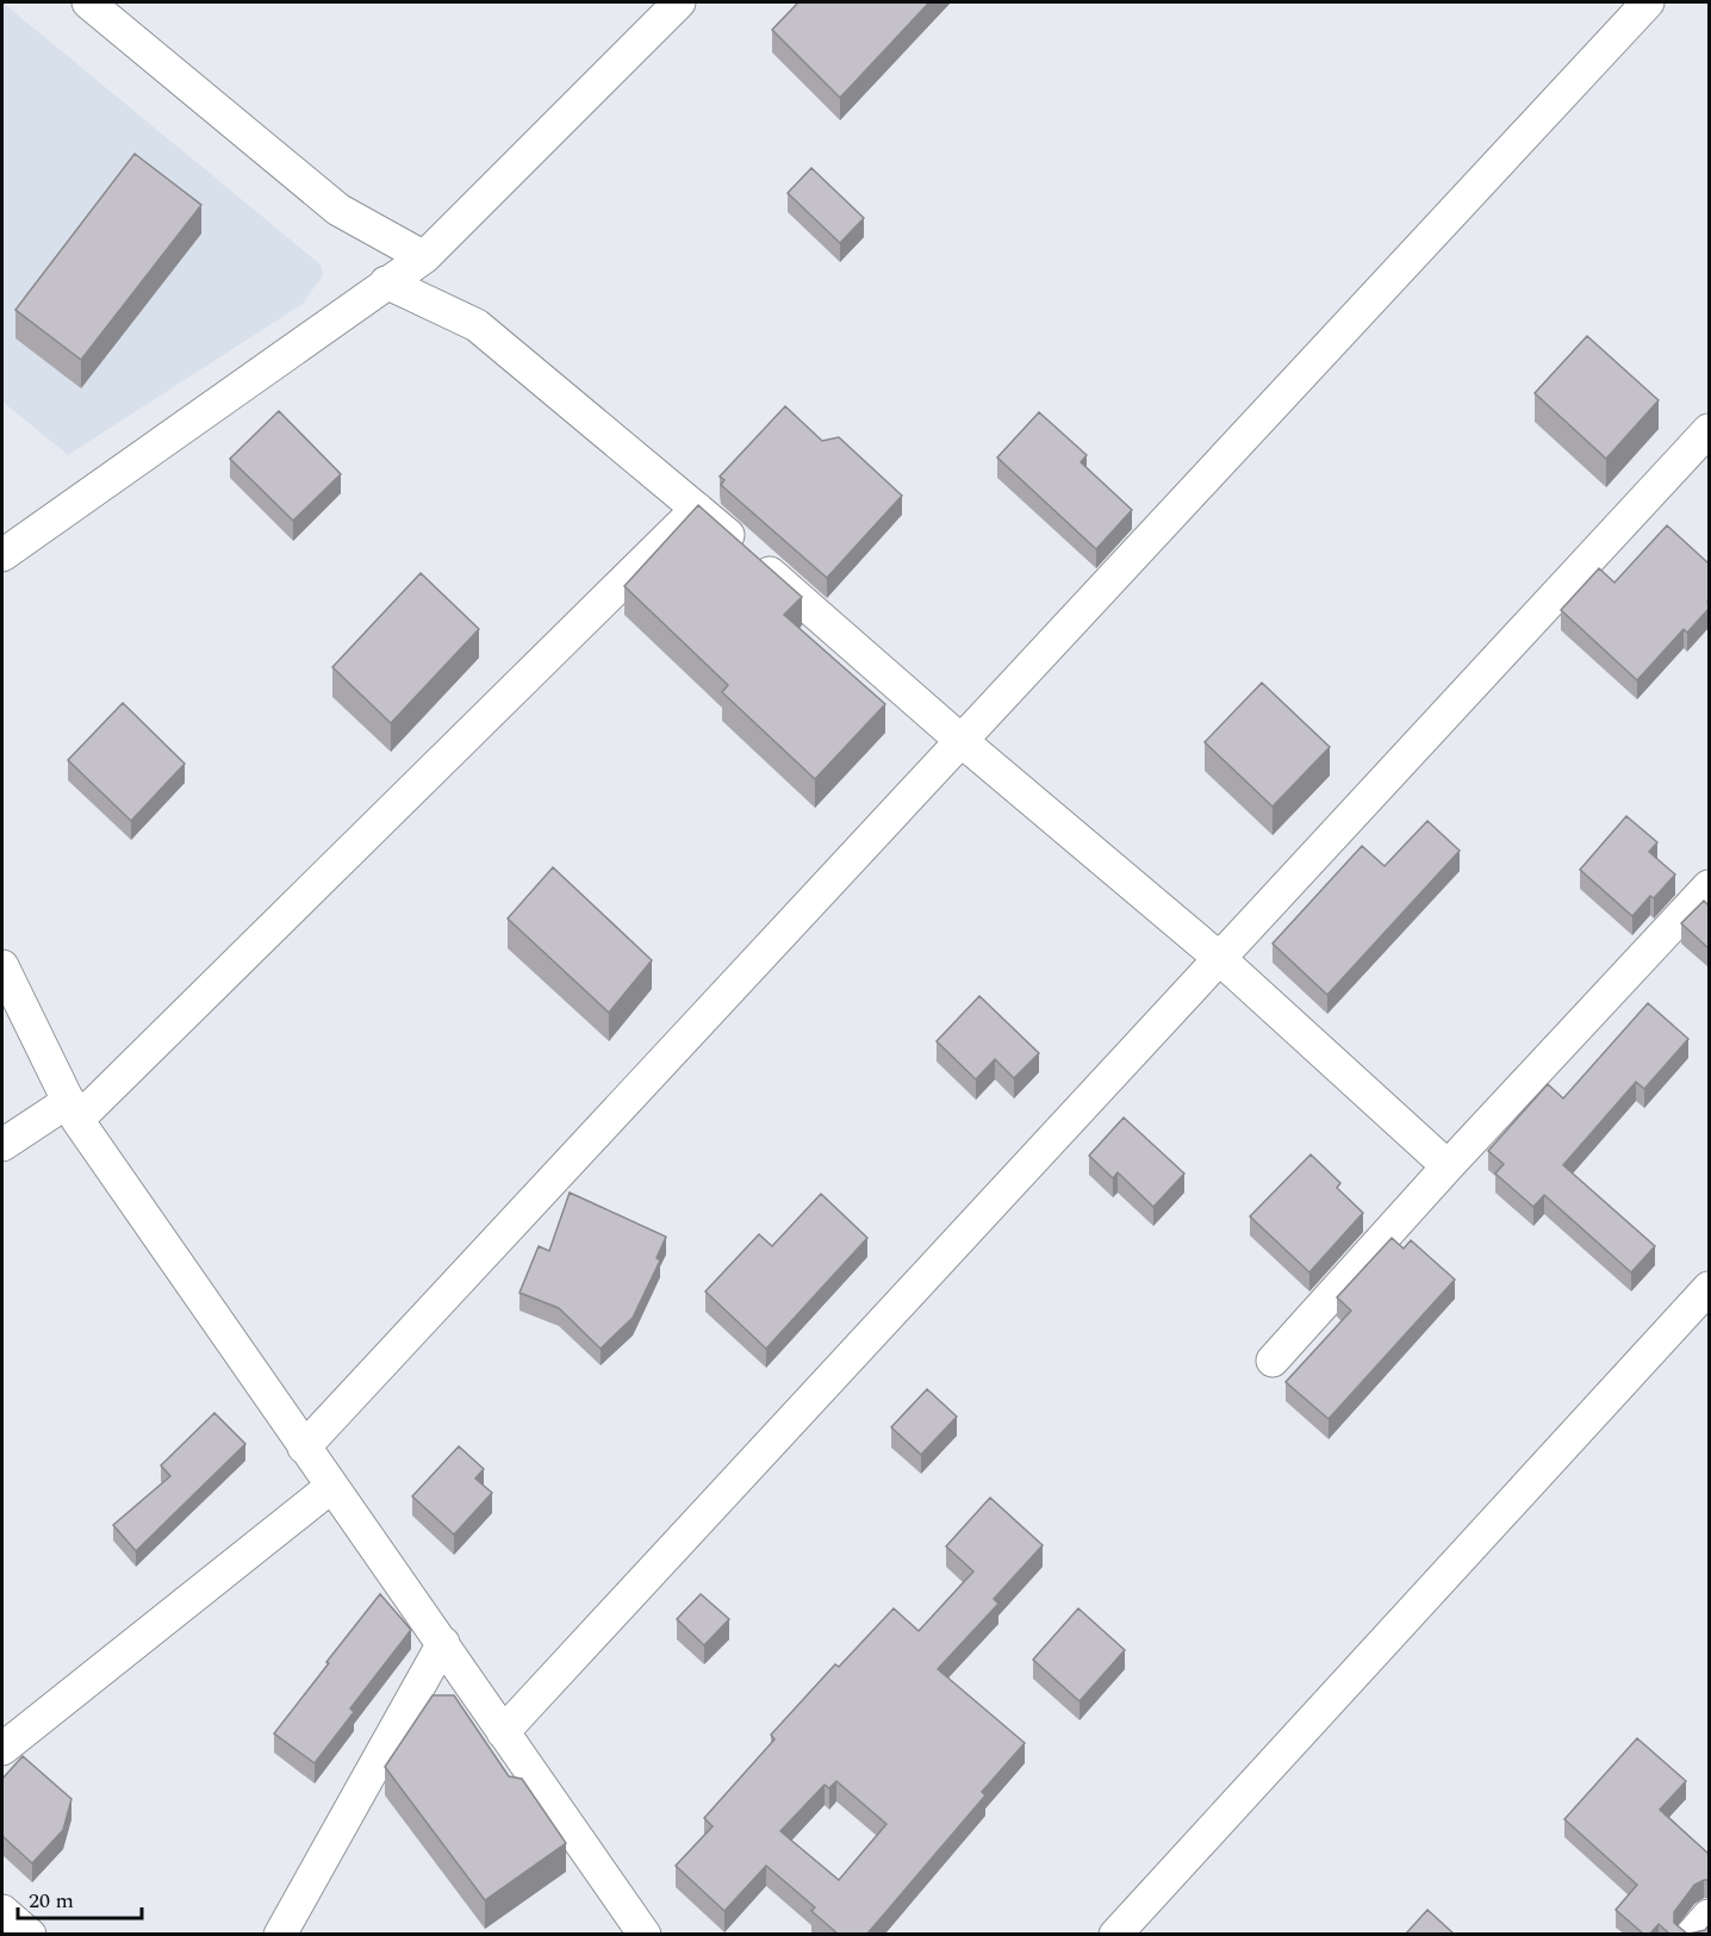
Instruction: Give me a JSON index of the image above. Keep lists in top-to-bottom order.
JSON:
{
  "scale_bar": "20 m"
}
